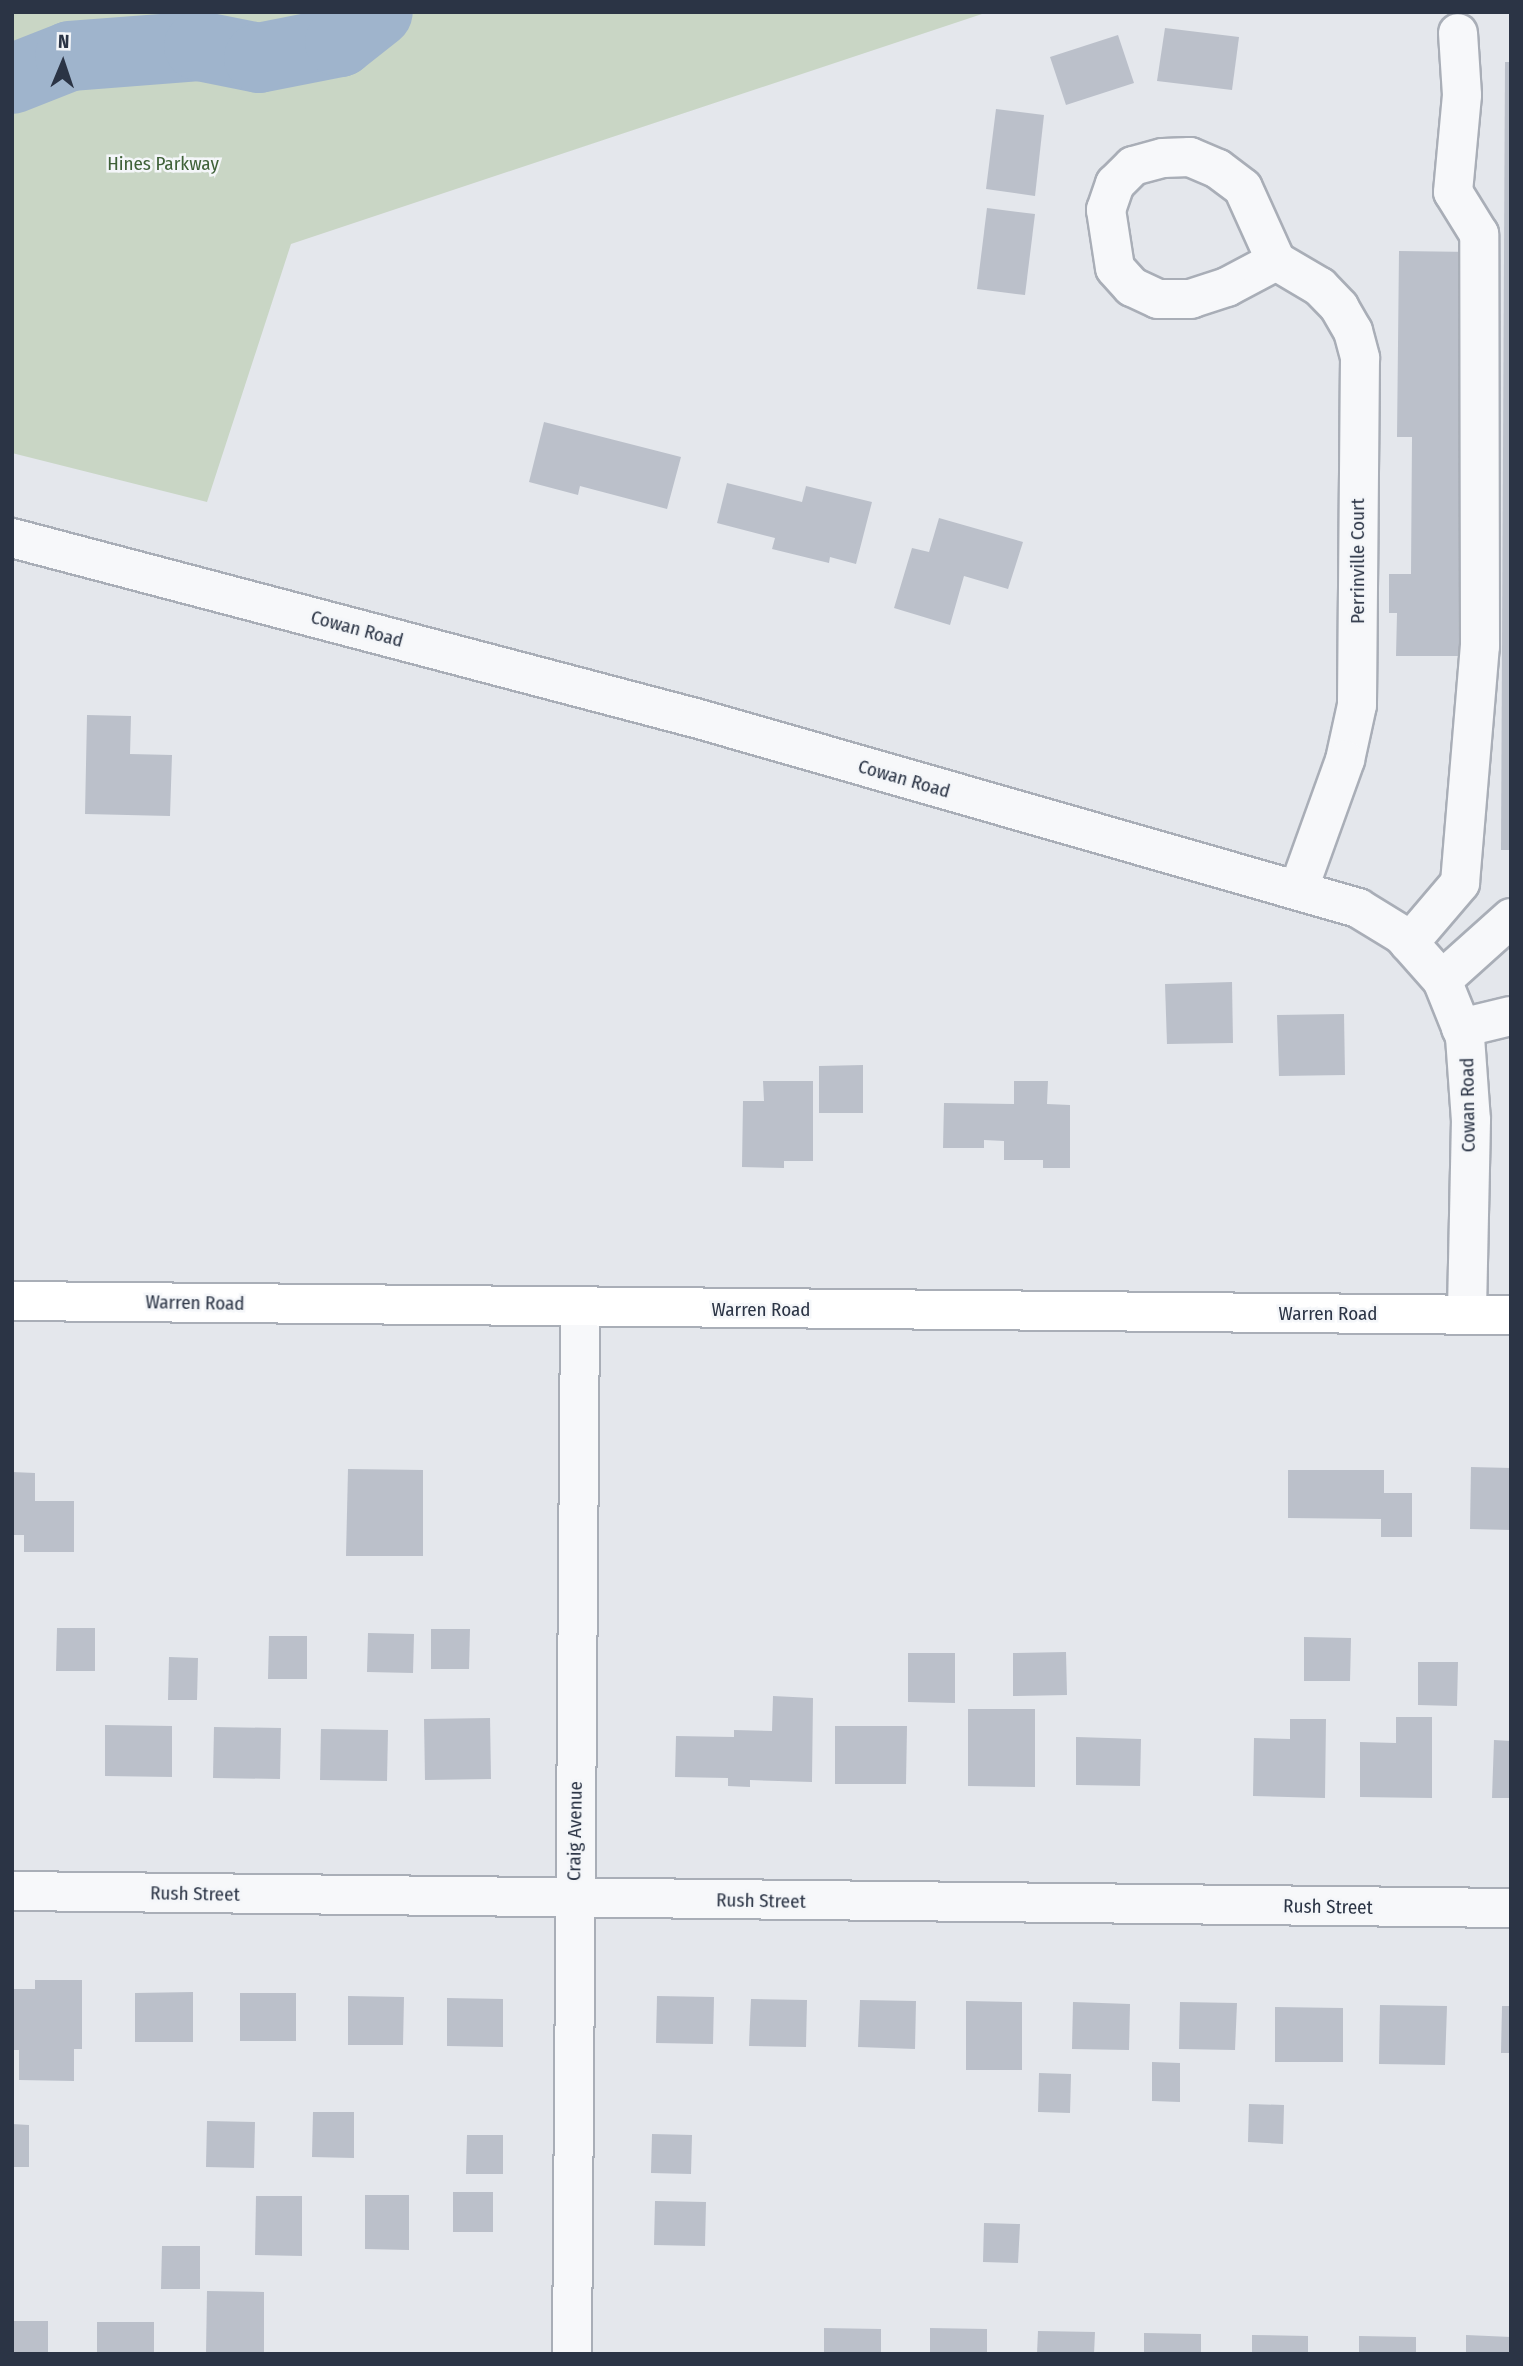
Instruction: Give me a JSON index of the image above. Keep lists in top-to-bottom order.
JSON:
{
  "streets": {
    "main road": ["Warren Road"],
    "street": [
      "Perrinville Court",
      "Cowan Road",
      "Craig Avenue",
      "Rush Street"
    ]
  },
  "crossings": [
    ["Perrinville Court", "Cowan Road"],
    ["Cowan Road", "Warren Road"],
    ["Warren Road", "Craig Avenue"],
    ["Craig Avenue", "Rush Street"]
  ],
  "parks": ["Hines Parkway"],
  "north": "top"
}
